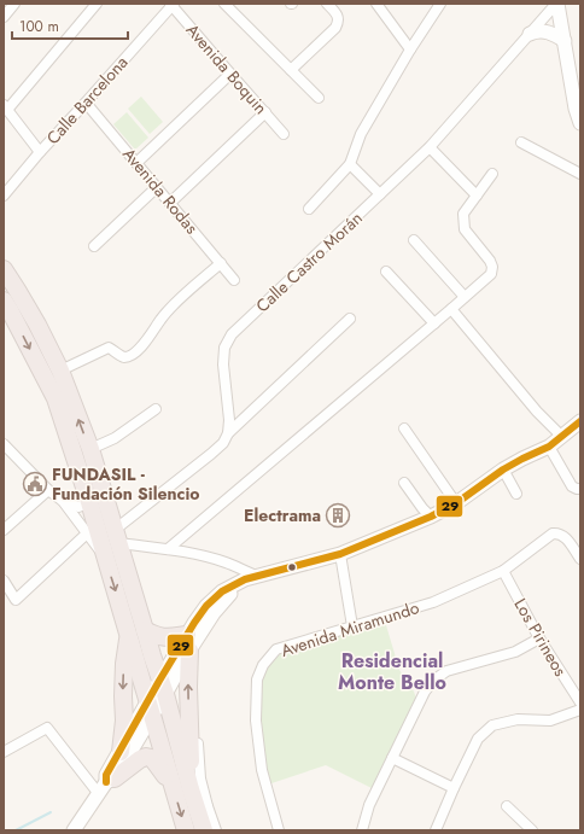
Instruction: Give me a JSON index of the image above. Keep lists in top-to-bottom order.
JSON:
{
  "streets": {
    "street": [
      "Avenida Boquin",
      "Calle Barcelona",
      "Avenida Rodas",
      "Calle Castro Morán",
      "Avenida Miramundo",
      "Los Pirineos"
    ]
  },
  "crossings": [
    ["Avenida Boquin", "Calle Barcelona"],
    ["Calle Barcelona", "Avenida Rodas"],
    ["Avenida Miramundo", "Los Pirineos"]
  ],
  "districts": ["Residencial Monte Bello"],
  "places": {
    "public building": ["FUNDASIL - Fundación Silencio"],
    "building": ["Electrama"]
  },
  "lines": ["transit line 29"],
  "scale_bar": "100 m"
}
